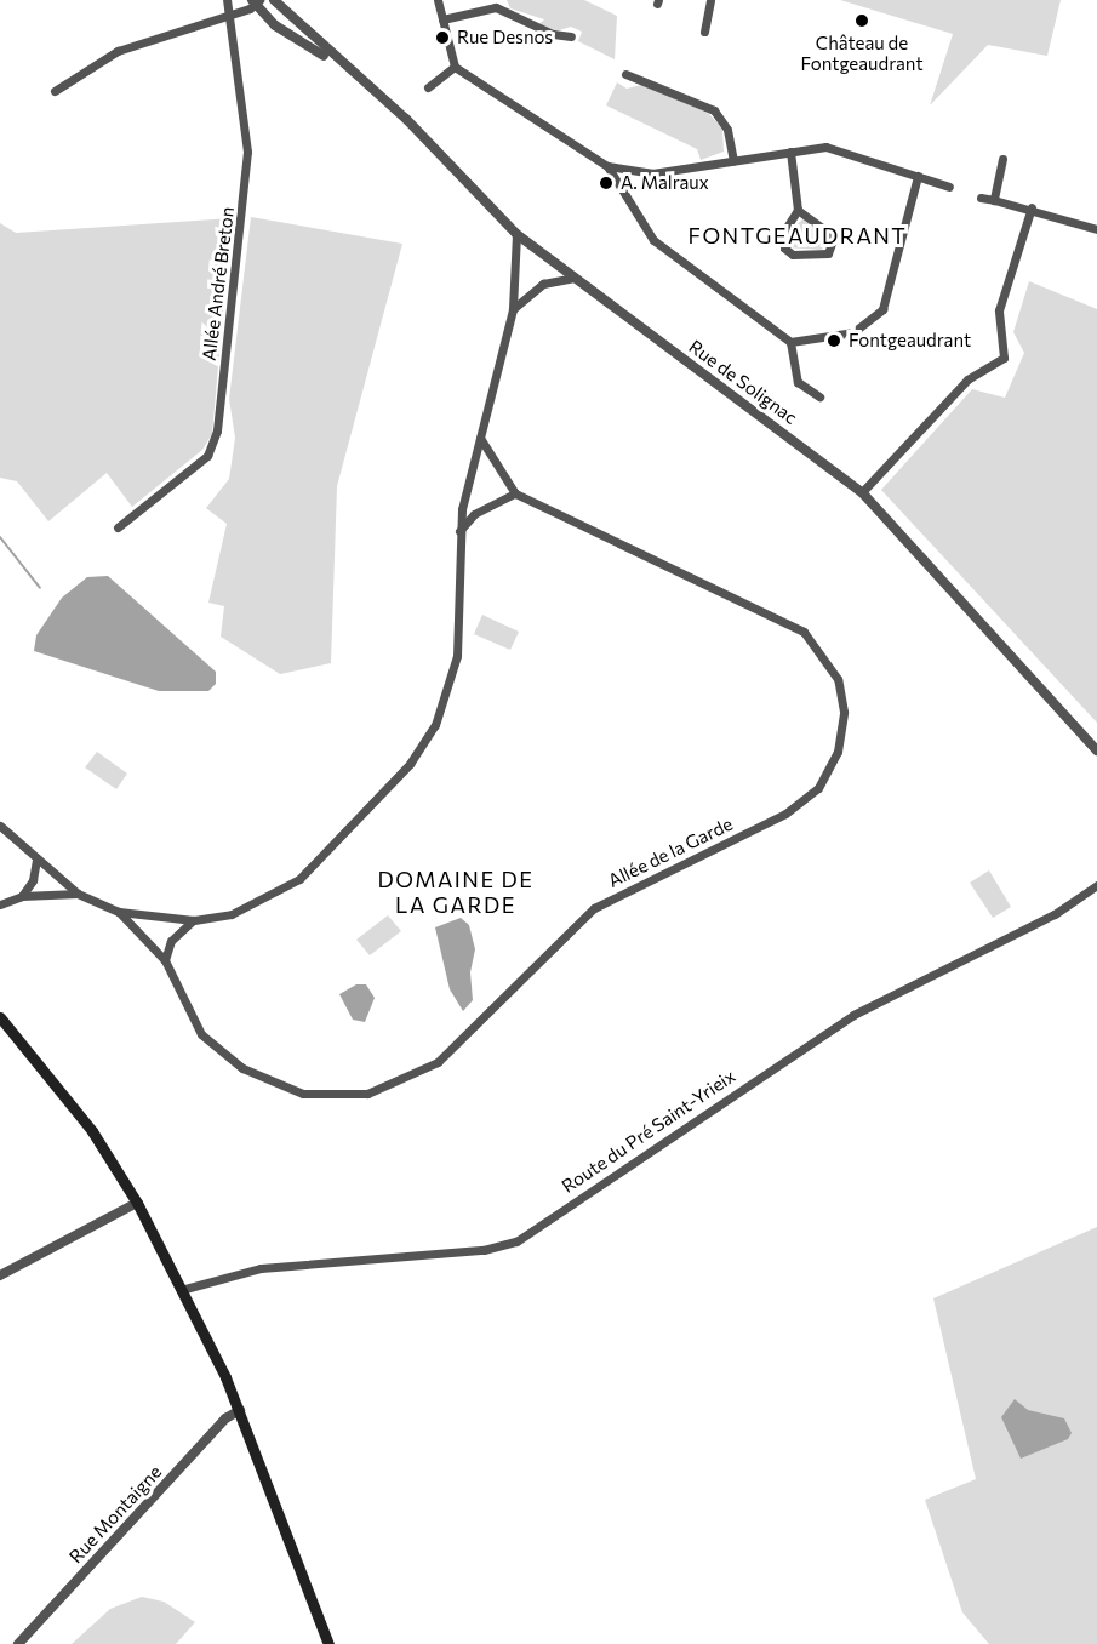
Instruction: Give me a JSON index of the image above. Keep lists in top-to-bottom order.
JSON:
{
  "streets": {
    "street": [
      "Allée André Breton",
      "Rue de Solignac",
      "Allée de la Garde",
      "Route du Pré Saint-Yrieix",
      "Rue Montaigne"
    ]
  },
  "crossings": [
    ["Rue de Solignac", "Allée de la Garde"]
  ],
  "districts": ["FONTGEAUDRANT", "DOMAINE DE LA GARDE"],
  "places": [
    "Château de Fontgeaudrant",
    "Rue Desnos",
    "A. Malraux",
    "Fontgeaudrant"
  ]
}
